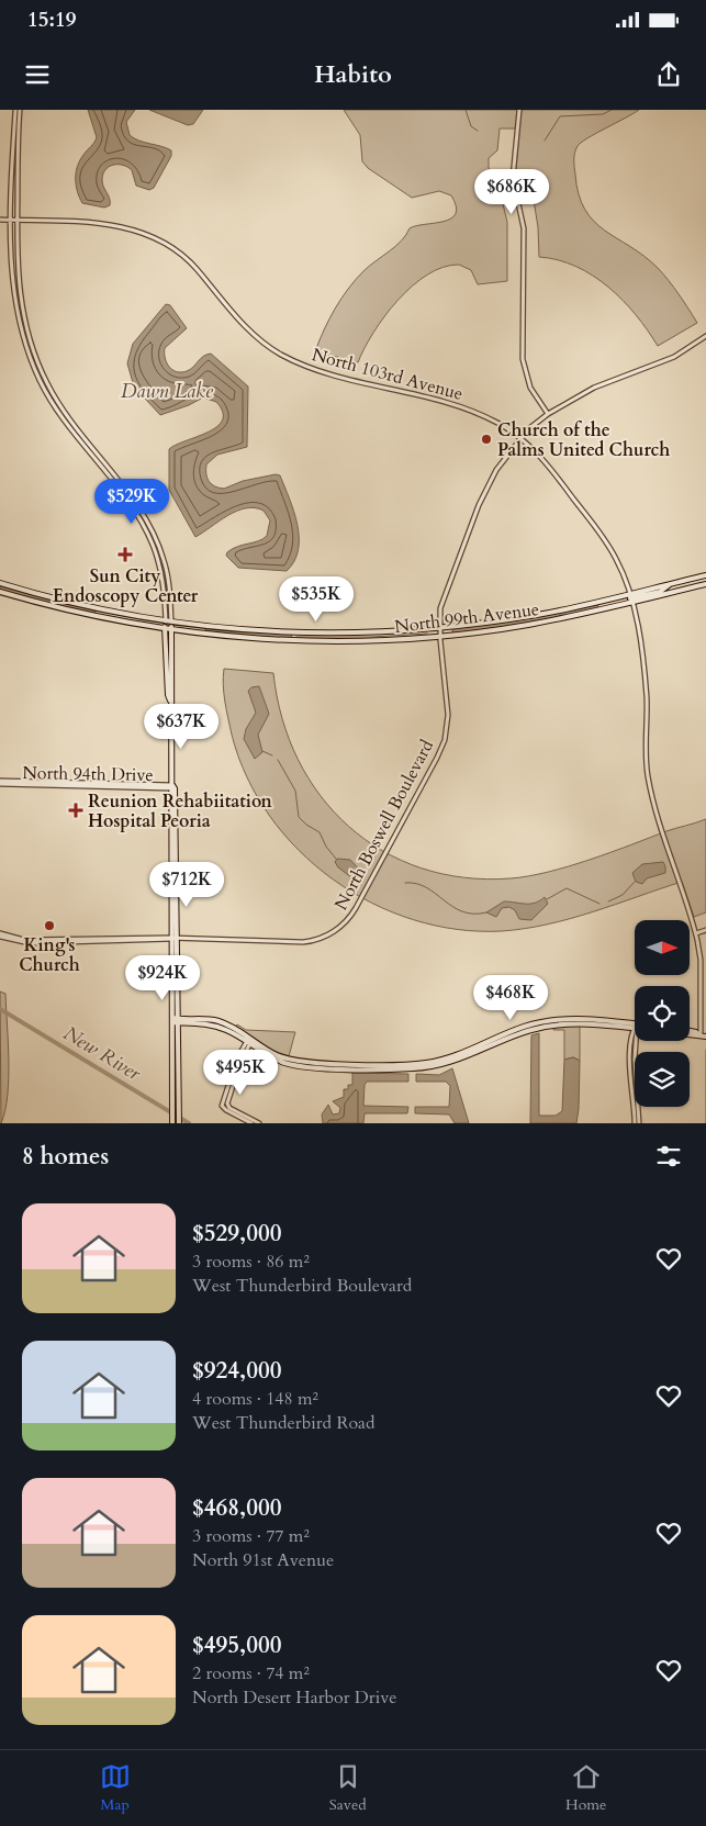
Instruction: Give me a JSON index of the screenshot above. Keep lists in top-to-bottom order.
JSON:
{
  "streets": {
    "main road": ["North 99th Avenue"],
    "street": ["North 103rd Avenue", "North 94th Drive", "North Boswell Boulevard"]
  },
  "crossings": [
    ["North 103rd Avenue", "North 99th Avenue"],
    ["North 103rd Avenue", "North Boswell Boulevard"],
    ["North 99th Avenue", "North Boswell Boulevard"]
  ],
  "water": ["Dawn Lake", "New River"],
  "places": {
    "other": ["Church of the Palms United Church", "King's Church"],
    "health": ["Sun City Endoscopy Center", "Reunion Rehabiitation Hospital Peoria"]
  },
  "north": "right",
  "page": {
    "status": "15:19",
    "header": "Habito",
    "price": [
      "$686K",
      "$529K",
      "$535K",
      "$637K",
      "$712K",
      "$924K",
      "$468K",
      "$495K"
    ],
    "heading": "8 homes",
    "list": [
      {
        "name": "$529,000",
        "note": "3 rooms · 86 m² · West Thunderbird Boulevard"
      },
      {
        "name": "$924,000",
        "note": "4 rooms · 148 m² · West Thunderbird Road"
      },
      {
        "name": "$468,000",
        "note": "3 rooms · 77 m² · North 91st Avenue"
      },
      {
        "name": "$495,000",
        "note": "2 rooms · 74 m² · North Desert Harbor Drive"
      }
    ],
    "tabs": ["Map", "Saved", "Home"]
  }
}
